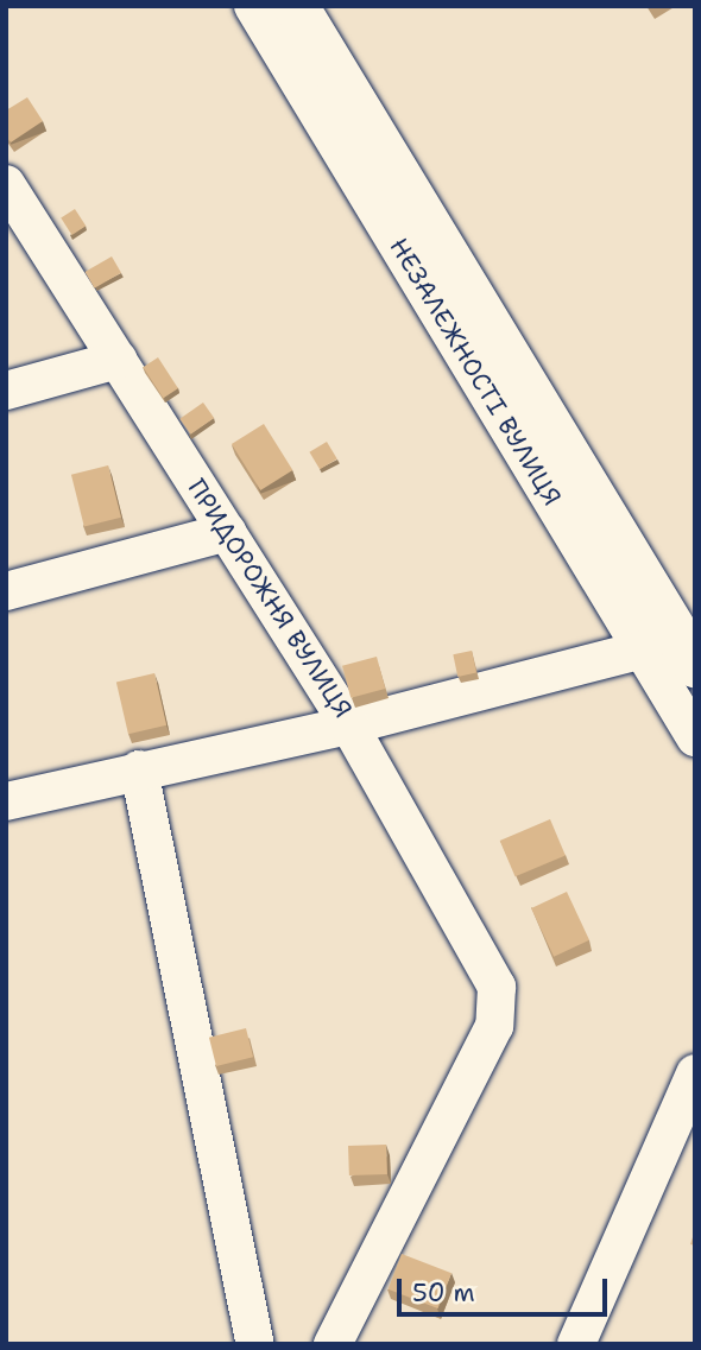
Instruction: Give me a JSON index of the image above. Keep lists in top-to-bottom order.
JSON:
{
  "streets": {
    "street": ["НЕЗАЛЕЖНОСТІ ВУЛИЦЯ", "ПРИДОРОЖНЯ ВУЛИЦЯ"]
  },
  "crossings": [
    ["НЕЗАЛЕЖНОСТІ ВУЛИЦЯ", "ПРИДОРОЖНЯ ВУЛИЦЯ"]
  ],
  "scale_bar": "50 m"
}
